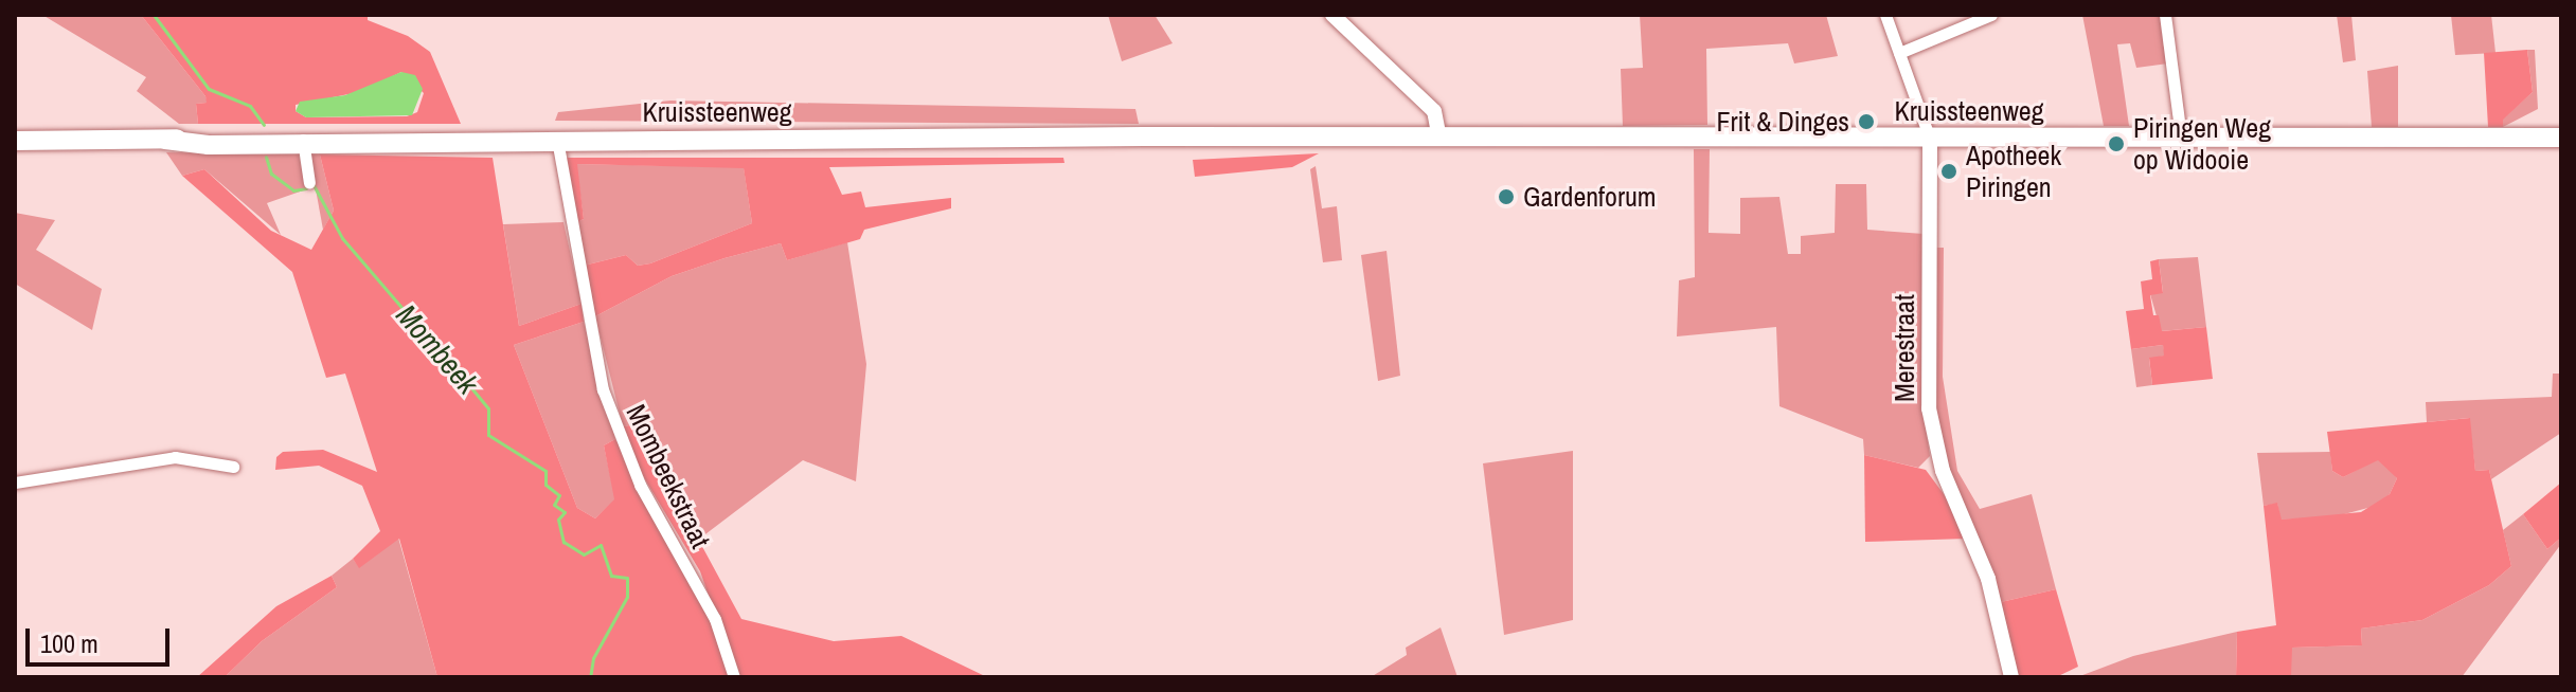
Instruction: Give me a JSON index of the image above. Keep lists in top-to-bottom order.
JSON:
{
  "streets": {
    "main road": ["Kruissteenweg"],
    "street": ["Merestraat", "Mombeekstraat"]
  },
  "crossings": [
    ["Kruissteenweg", "Merestraat"],
    ["Kruissteenweg", "Mombeekstraat"]
  ],
  "water": ["Mombeek"],
  "places": [
    "Frit & Dinges",
    "Piringen Weg op Widooie",
    "Apotheek Piringen",
    "Gardenforum"
  ],
  "scale_bar": "100 m"
}
